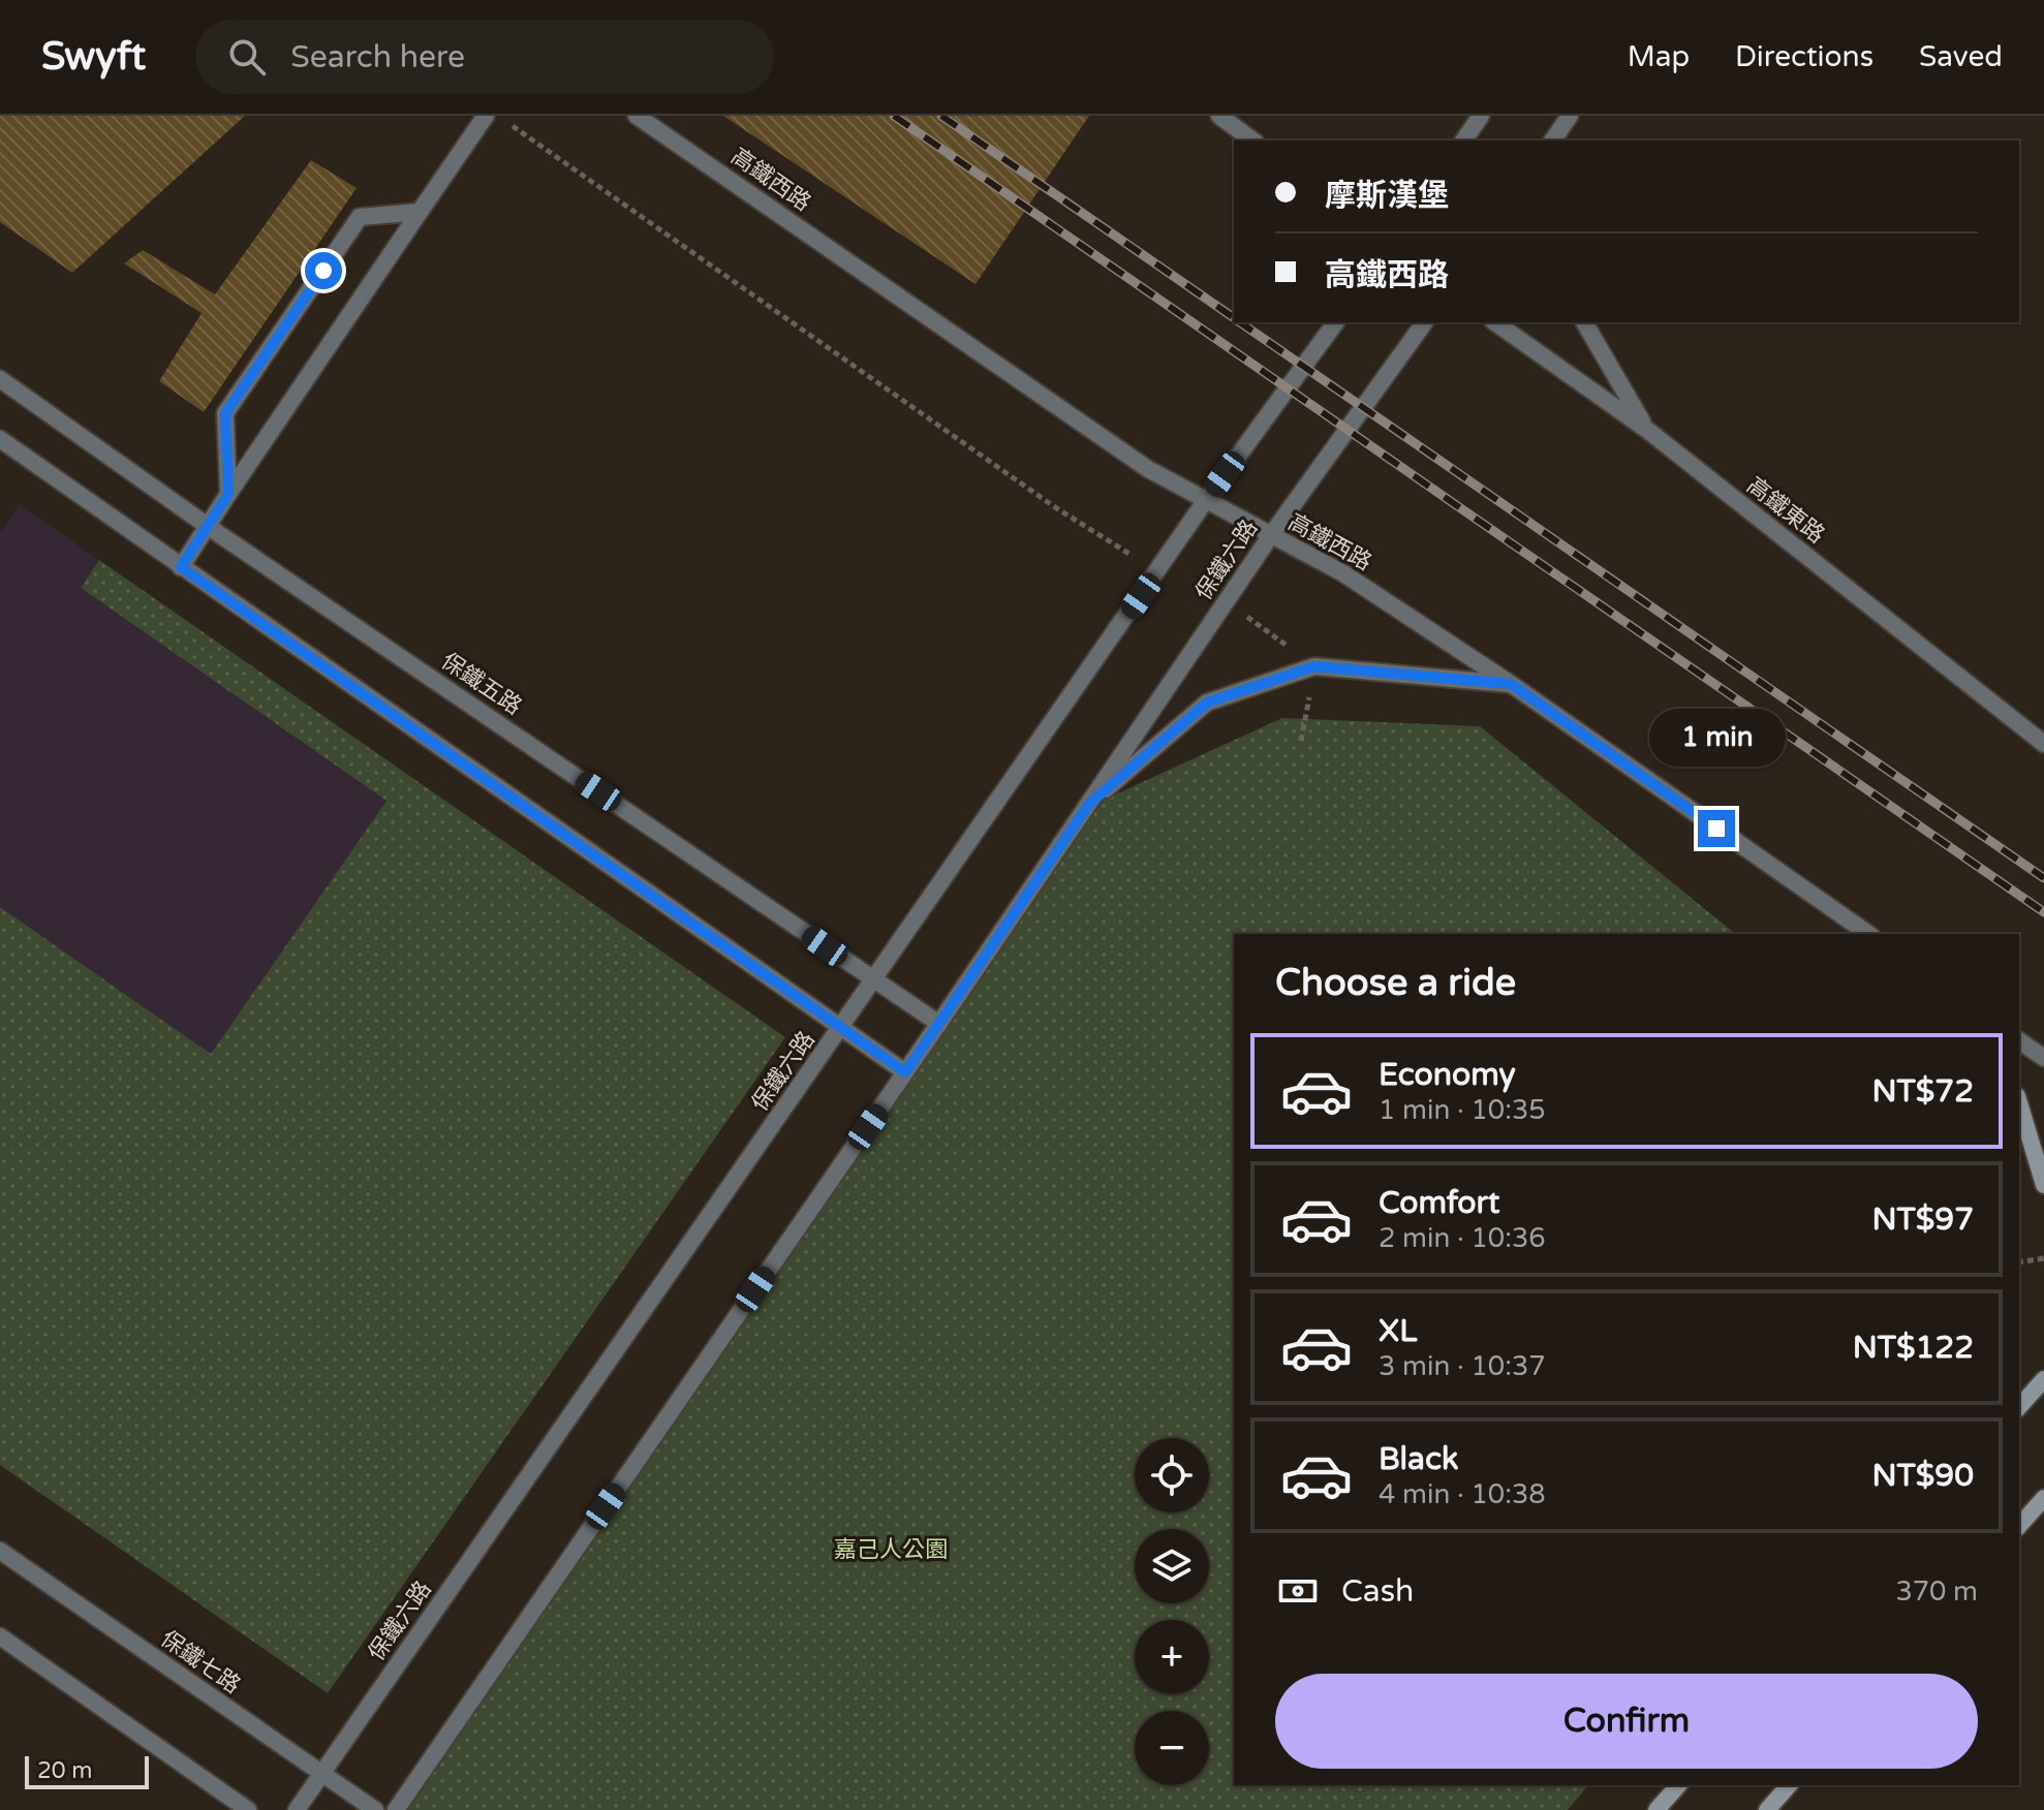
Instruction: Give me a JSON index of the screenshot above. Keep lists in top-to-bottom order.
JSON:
{
  "streets": {
    "street": [
      "高鐵西路",
      "高鐵東路",
      "保鐵六路",
      "保鐵五路",
      "保鐵七路"
    ]
  },
  "crossings": [
    ["高鐵西路", "保鐵六路"],
    ["保鐵六路", "保鐵五路"],
    ["保鐵六路", "保鐵七路"]
  ],
  "parks": ["嘉己人公園"],
  "scale_bar": "20 m",
  "page": {
    "header": "Swyft",
    "search": "Search here",
    "nav": ["Map", "Directions", "Saved"],
    "banner": ["摩斯漢堡", "高鐵西路"],
    "bubble": "1 min",
    "heading": "Choose a ride",
    "list": [
      {
        "name": "Economy",
        "note": "1 min · 10:35",
        "value": "NT$72"
      },
      {
        "name": "Comfort",
        "note": "2 min · 10:36",
        "value": "NT$97"
      },
      {
        "name": "XL",
        "note": "3 min · 10:37",
        "value": "NT$122"
      },
      {
        "name": "Black",
        "note": "4 min · 10:38",
        "value": "NT$90"
      }
    ],
    "map_buttons": ["+", "−"],
    "pay": ["Cash", "370 m"],
    "buttons": "Confirm",
    "scale": "20 m"
  }
}
